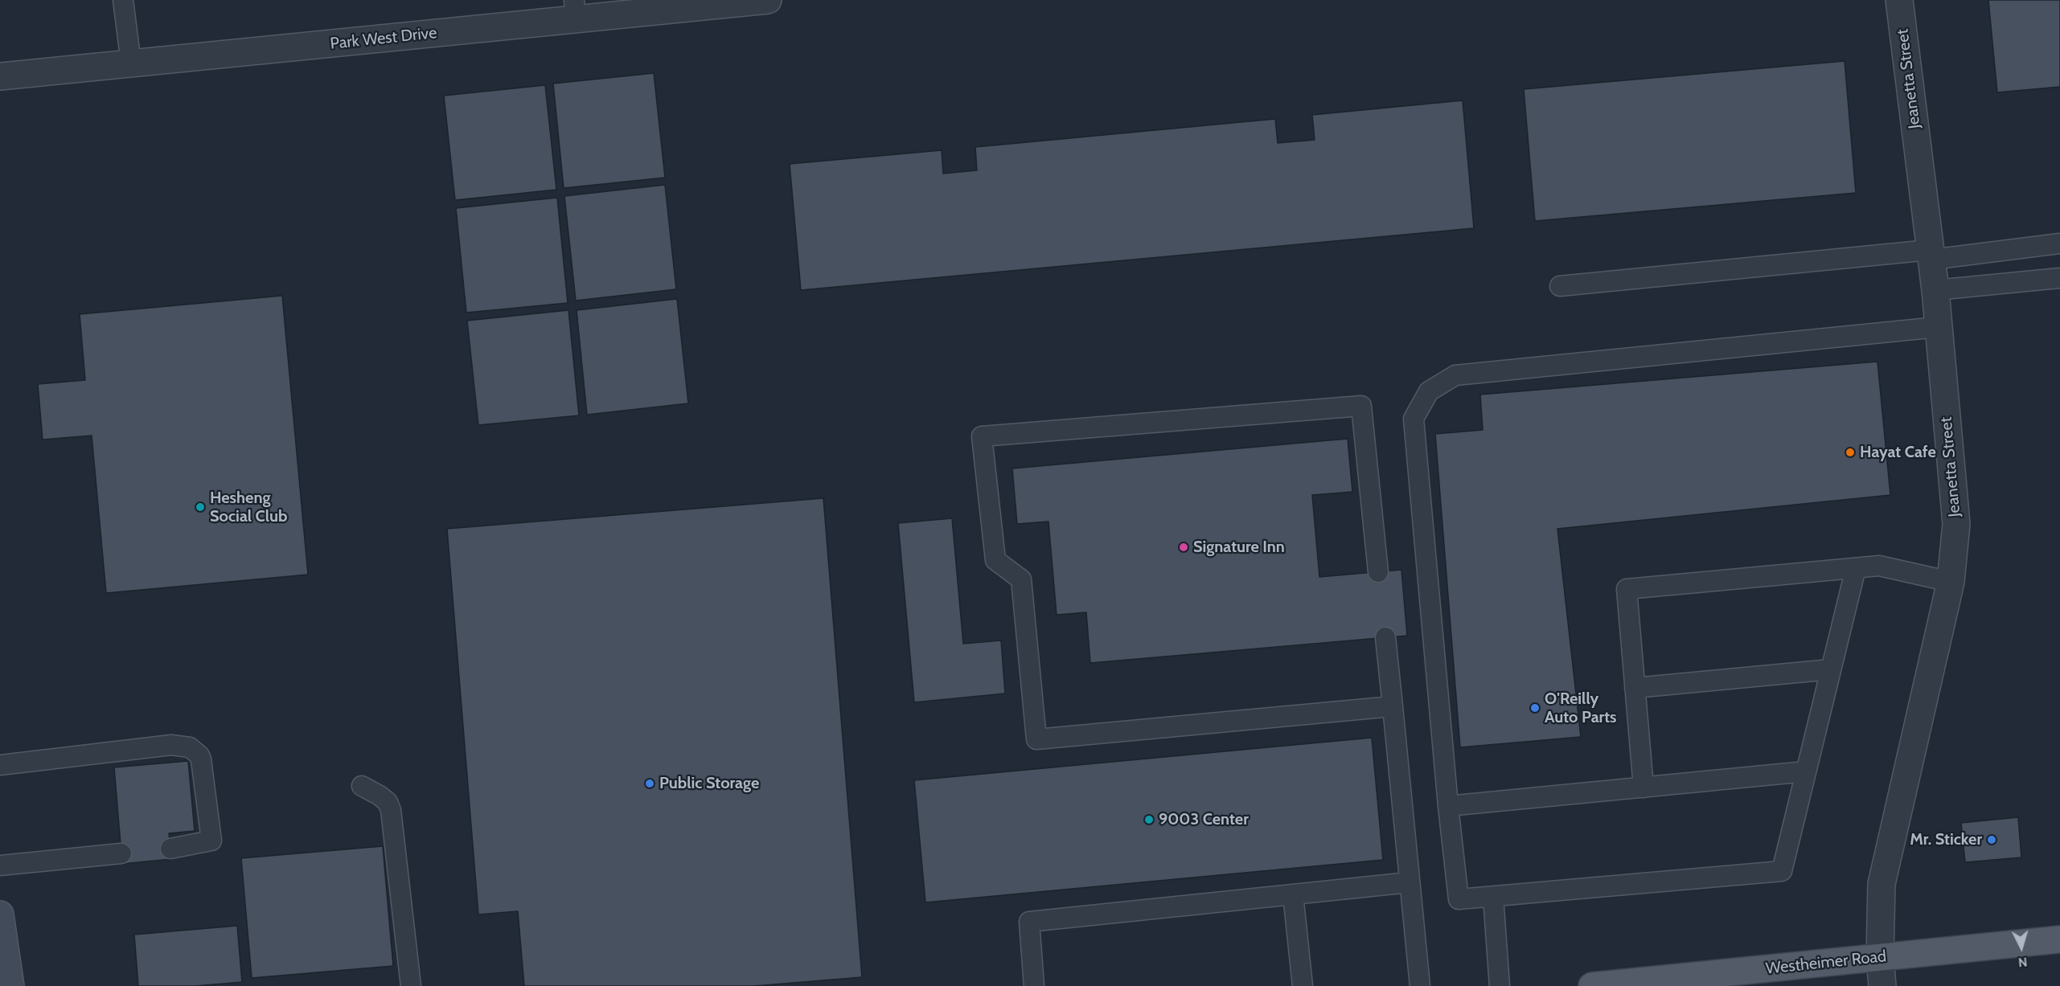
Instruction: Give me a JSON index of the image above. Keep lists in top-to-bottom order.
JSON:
{
  "streets": {
    "main road": ["Westheimer Road"],
    "street": ["Park West Drive", "Jeanetta Street"]
  },
  "crossings": [
    ["Jeanetta Street", "Westheimer Road"]
  ],
  "places": [
    "Hayat Cafe",
    "Hesheng Social Club",
    "Signature Inn",
    "O'Reilly Auto Parts",
    "Public Storage",
    "9003 Center",
    "Mr. Sticker"
  ],
  "north": "bottom"
}
